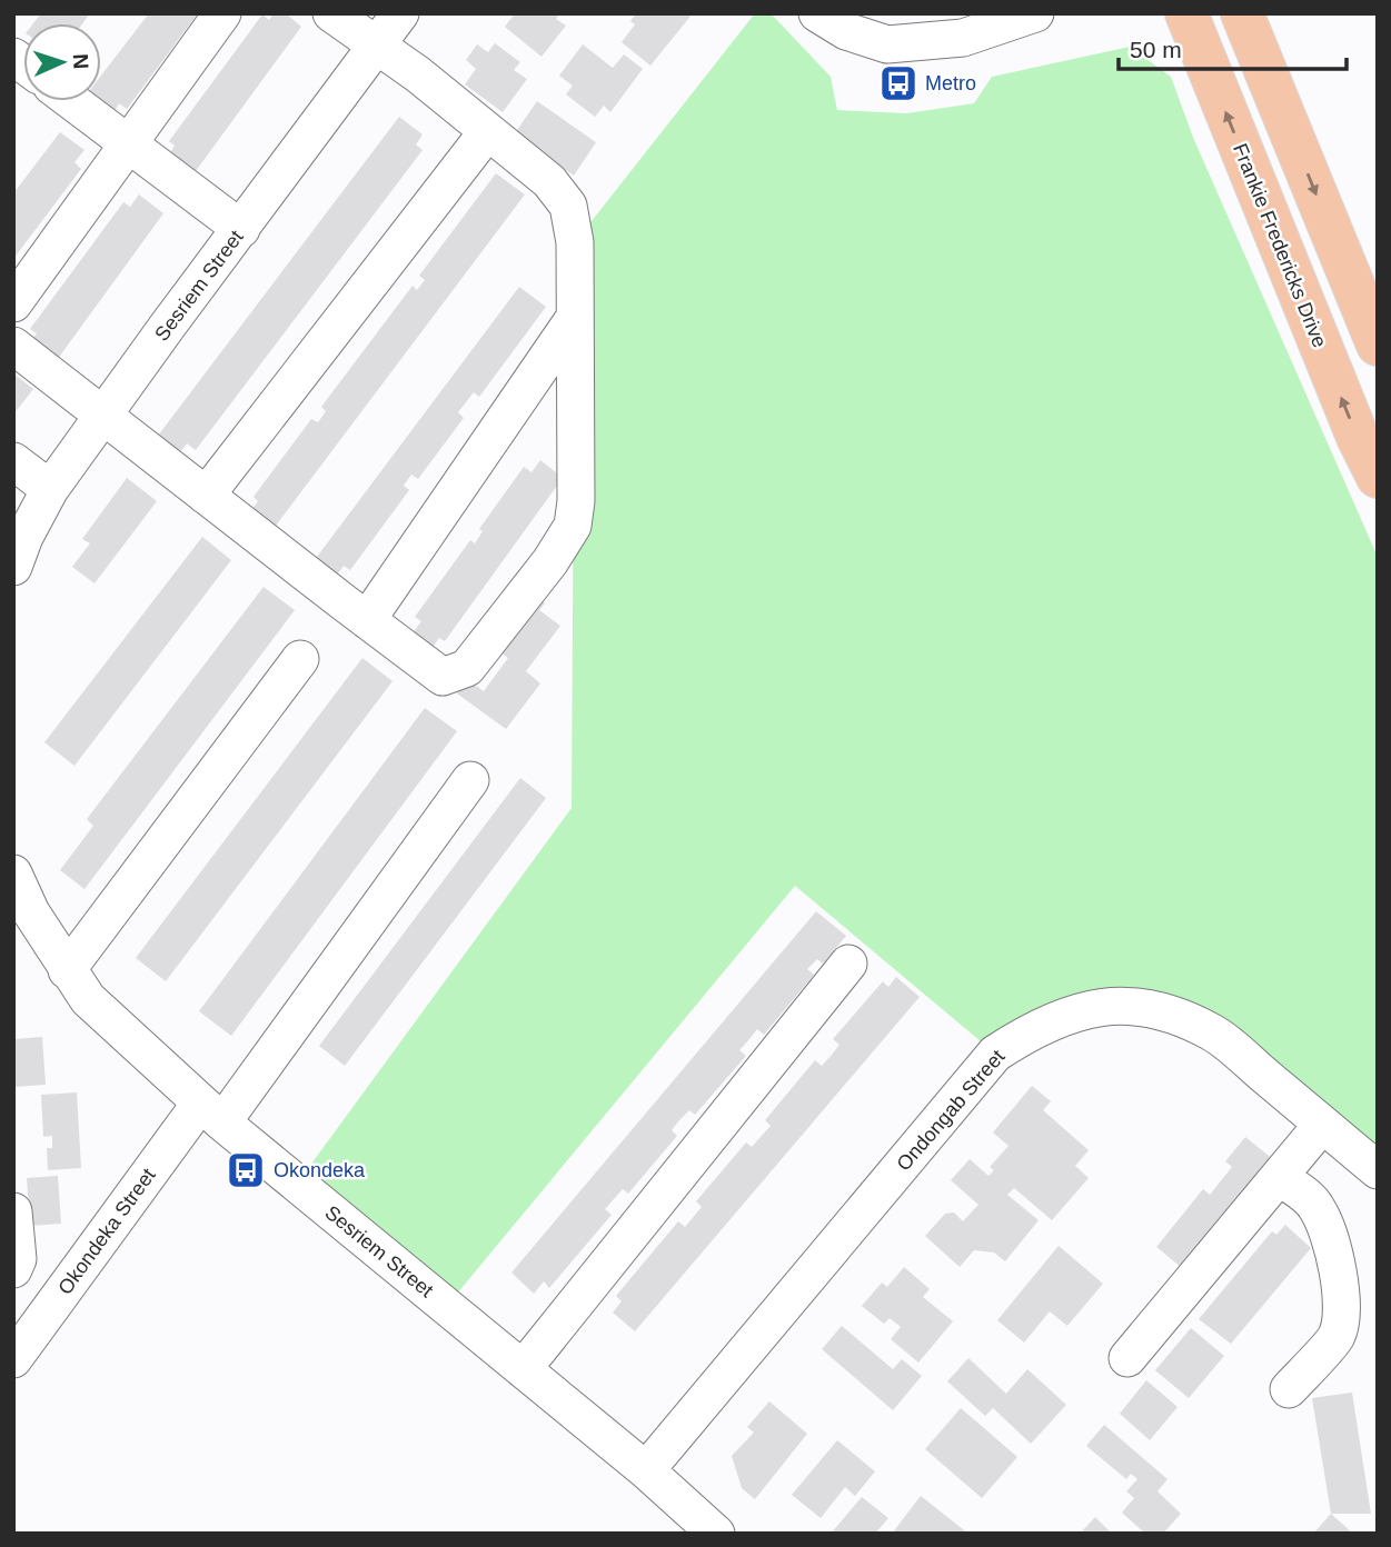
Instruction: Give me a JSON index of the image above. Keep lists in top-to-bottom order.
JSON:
{
  "streets": {
    "main road": ["Frankie Fredericks Drive"],
    "street": ["Sesriem Street", "Ondongab Street", "Okondeka Street"]
  },
  "crossings": [
    ["Sesriem Street", "Ondongab Street"],
    ["Sesriem Street", "Okondeka Street"]
  ],
  "places": {
    "bus stop": ["Metro", "Okondeka"]
  },
  "scale_bar": "50 m",
  "north": "right"
}
